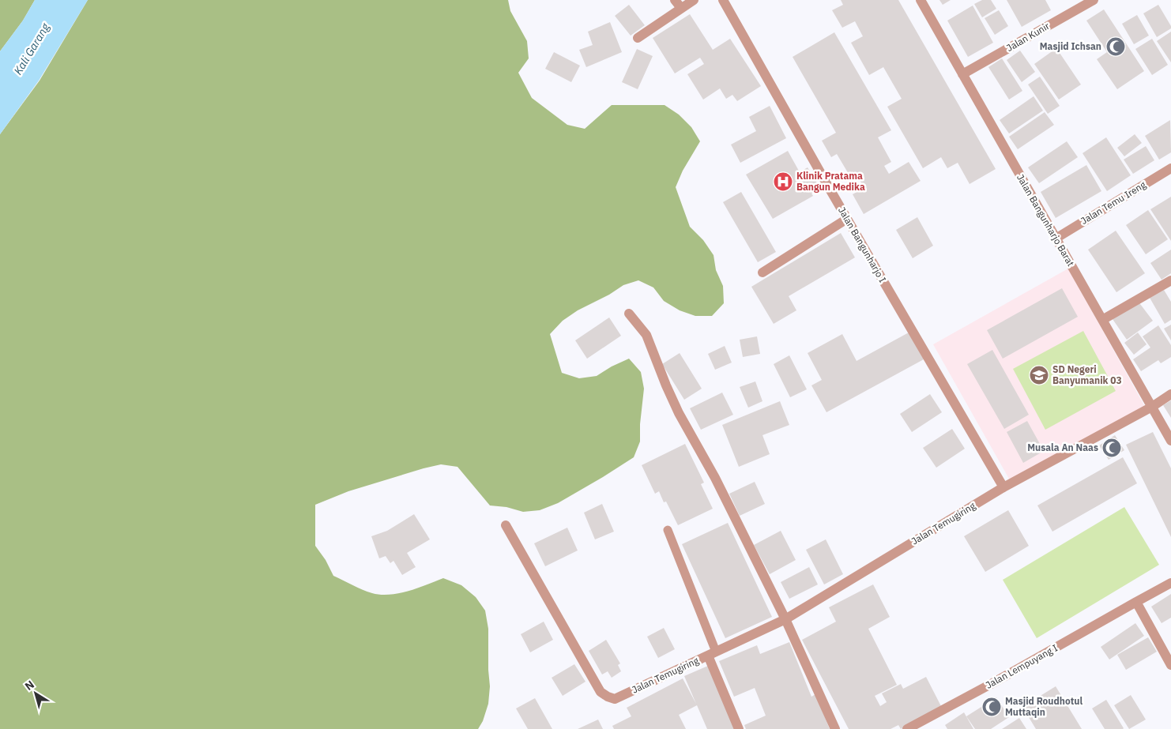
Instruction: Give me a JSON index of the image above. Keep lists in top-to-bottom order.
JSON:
{
  "streets": {
    "street": [
      "Jalan Kunir",
      "Jalan Temu Ireng",
      "Jalan Bangunharjo Barat",
      "Jalan Bangunharjo I",
      "Jalan Temugiring",
      "Jalan Lempuyang I"
    ]
  },
  "crossings": [
    ["Jalan Kunir", "Jalan Bangunharjo Barat"],
    ["Jalan Temu Ireng", "Jalan Bangunharjo Barat"],
    ["Jalan Bangunharjo Barat", "Jalan Temugiring"],
    ["Jalan Bangunharjo I", "Jalan Temugiring"]
  ],
  "water": ["Kali Garang"],
  "places": {
    "mosque": ["Masjid Ichsan", "Musala An Naas", "Masjid Roudhotul Muttaqin"],
    "hospital": ["Klinik Pratama Bangun Medika"],
    "school or university": ["SD Negeri Banyumanik 03"]
  },
  "north": "top left"
}
